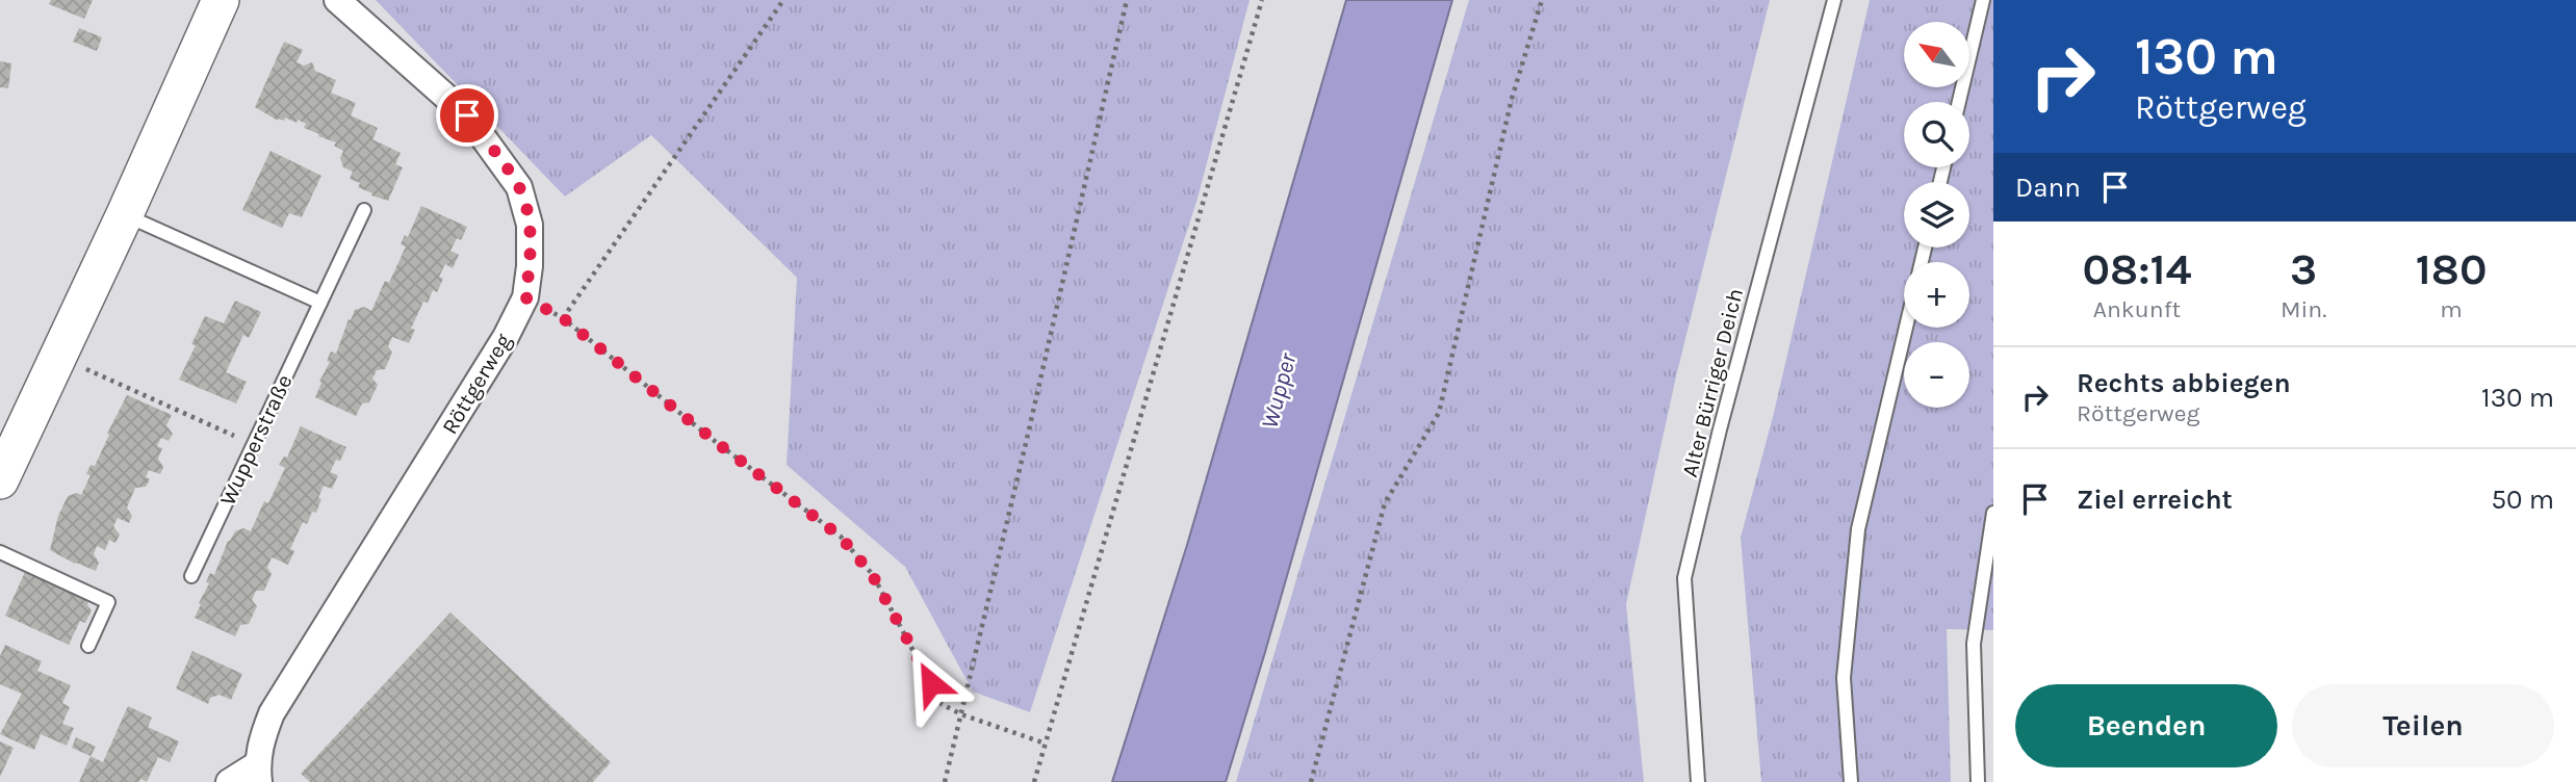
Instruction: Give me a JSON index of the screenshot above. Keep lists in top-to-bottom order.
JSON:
{
  "streets": {
    "street": ["Röttgerweg"],
    "lane": ["Alter Bürriger Deich", "Wupperstraße"]
  },
  "water": ["Wupper"],
  "north": "top left",
  "page": {
    "turn": ["130 m", "Röttgerweg"],
    "map_buttons": ["+", "−"],
    "then": "Dann",
    "eta": [
      "08:14",
      "Ankunft",
      "3",
      "Min.",
      "180",
      "m"
    ],
    "list": [
      {
        "name": "Rechts abbiegen",
        "note": "Röttgerweg",
        "value": "130 m"
      },
      {
        "name": "Ziel erreicht",
        "value": "50 m"
      }
    ],
    "buttons": ["Beenden", "Teilen"]
  }
}
